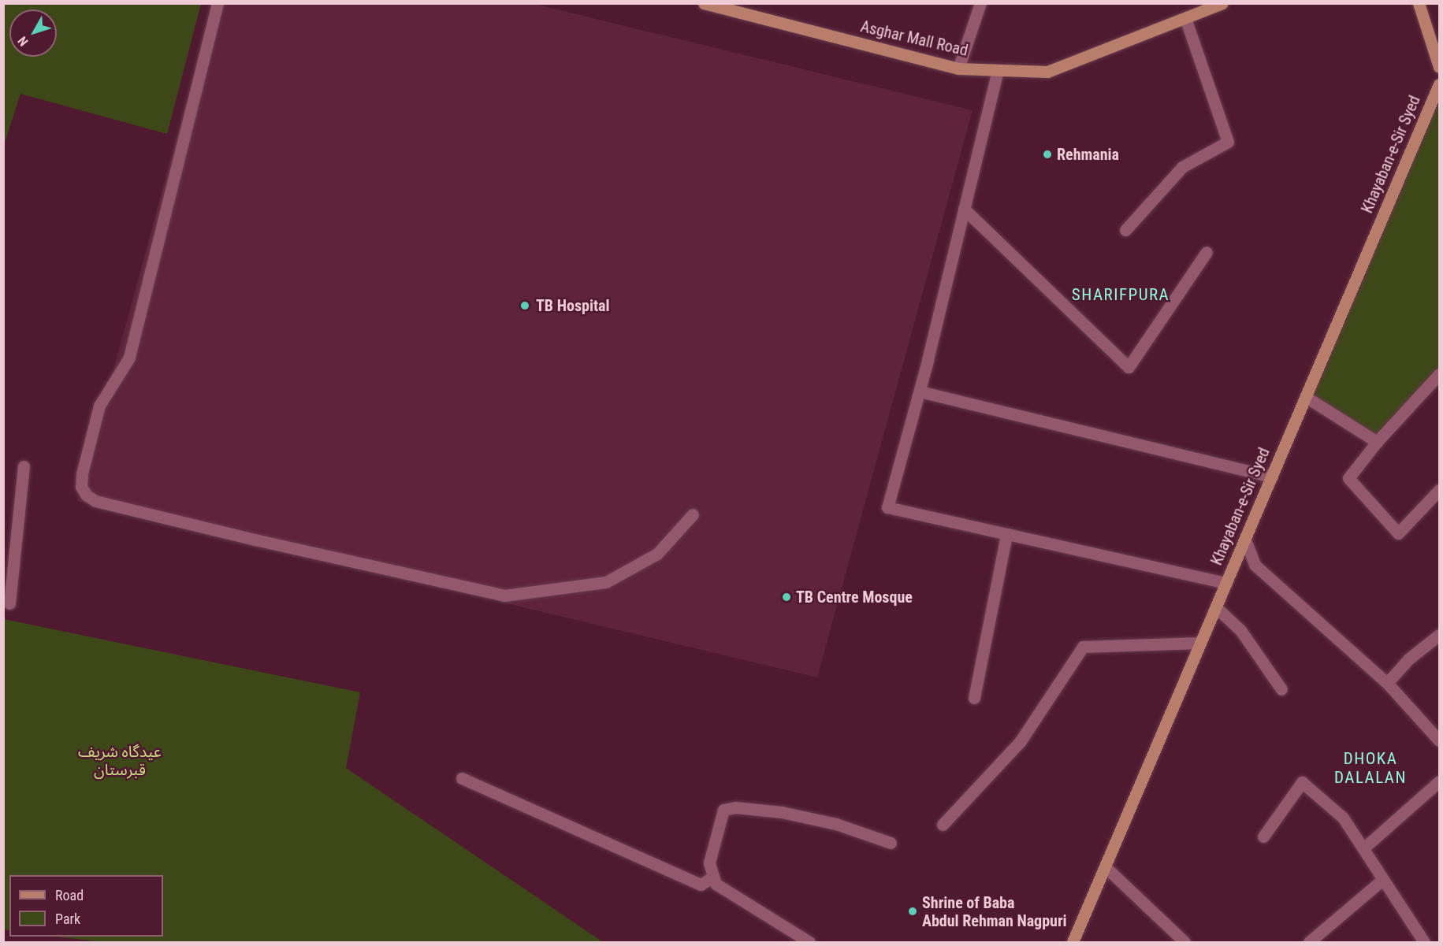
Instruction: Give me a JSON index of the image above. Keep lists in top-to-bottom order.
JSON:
{
  "streets": {
    "main road": ["Asghar Mall Road", "Khayaban-e-Sir Syed"]
  },
  "districts": ["SHARIFPURA", "DHOKA DALALAN"],
  "parks": ["عیدگاہ شریف قبرستان"],
  "places": [
    "Rehmania",
    "TB Hospital",
    "TB Centre Mosque",
    "Shrine of Baba Abdul Rehman Nagpuri"
  ],
  "legend": ["Road", "Park"],
  "north": "bottom left"
}
